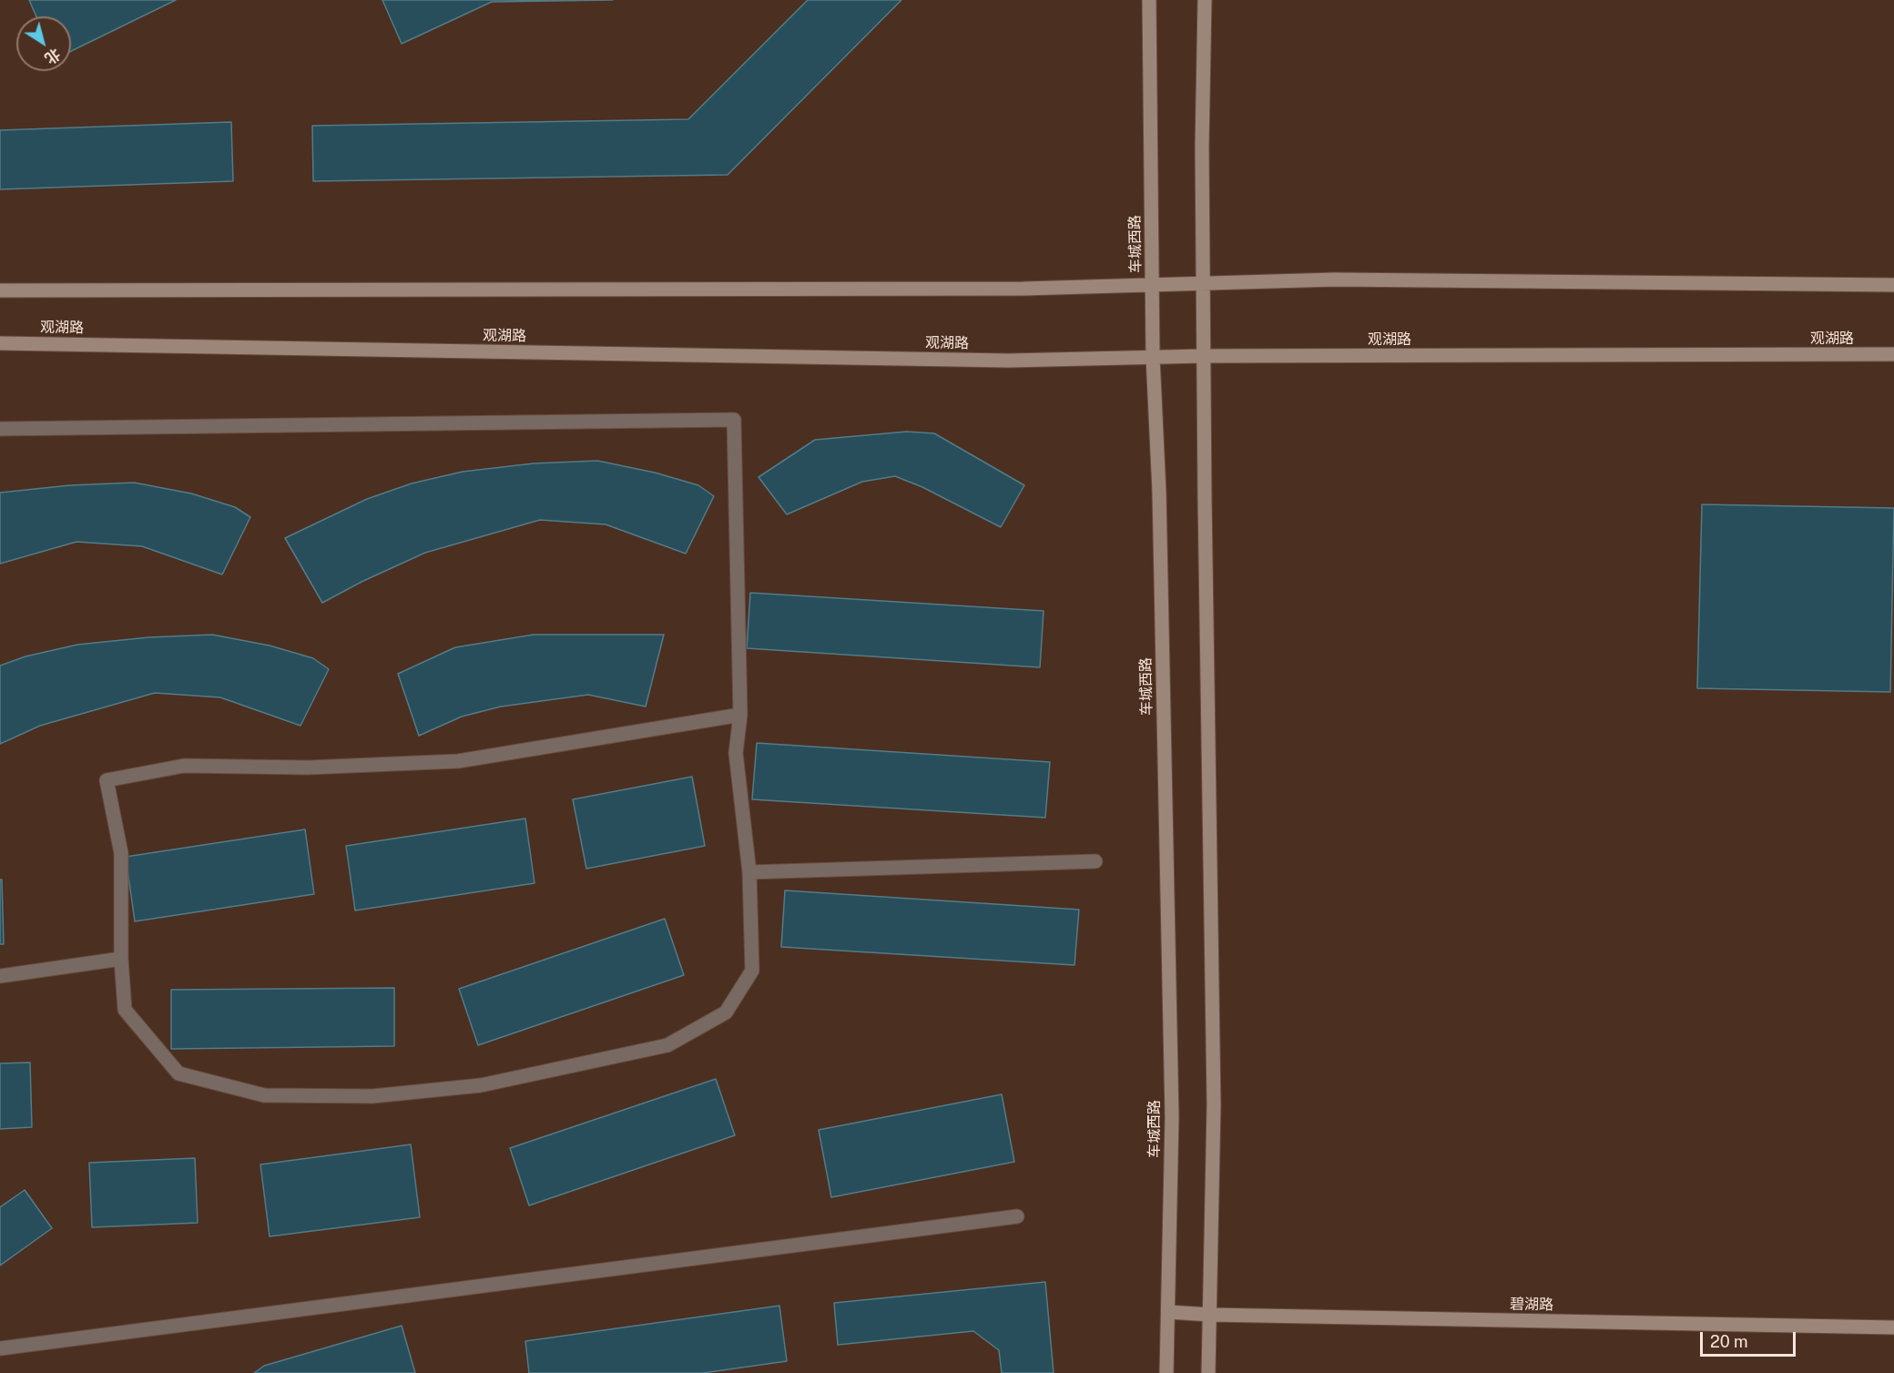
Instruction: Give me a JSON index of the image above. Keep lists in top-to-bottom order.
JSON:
{
  "streets": {
    "street": ["车城西路", "观湖路", "碧湖路"]
  },
  "crossings": [
    ["车城西路", "观湖路"],
    ["车城西路", "碧湖路"]
  ],
  "scale_bar": "20 m",
  "north": "bottom right"
}
